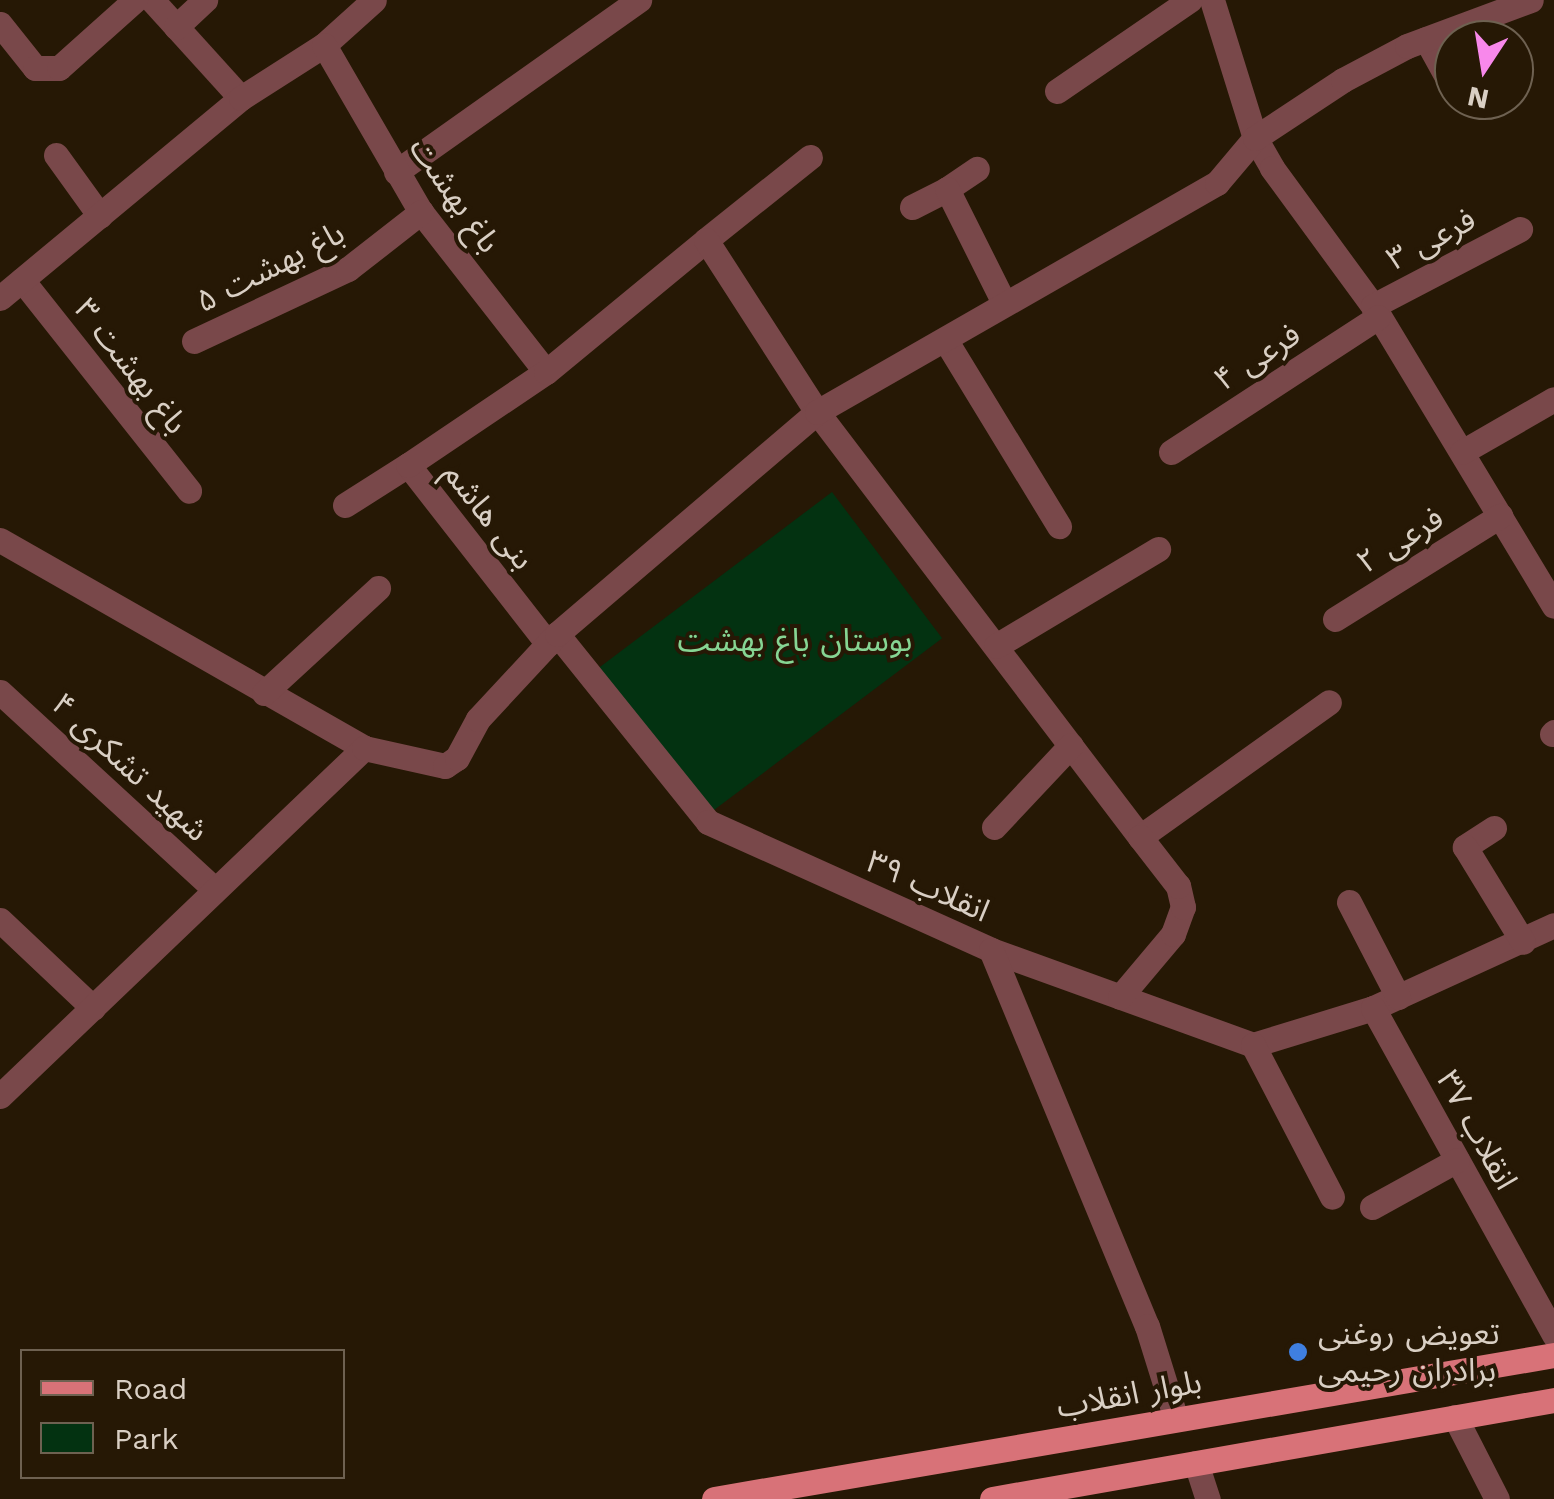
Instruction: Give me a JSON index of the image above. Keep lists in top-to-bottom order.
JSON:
{
  "streets": {
    "main road": ["بلوار انقلاب"],
    "street": [
      "باغ بهشت",
      "فرعی ۳",
      "باغ بهشت ۵",
      "فرعی ۴",
      "باغ بهشت ۳",
      "بنی هاشم",
      "فرعی ۲",
      "شهید تشکری ۴",
      "انقلاب ۳۹",
      "انقلاب ۳۷"
    ]
  },
  "crossings": [
    ["باغ بهشت", "باغ بهشت ۵"],
    ["باغ بهشت", "بنی هاشم"],
    ["فرعی ۳", "فرعی ۴"],
    ["بنی هاشم", "انقلاب ۳۹"],
    ["انقلاب ۳۹", "بلوار انقلاب"]
  ],
  "parks": ["بوستان باغ بهشت"],
  "places": ["تعویض روغنی برادران رحیمی"],
  "legend": ["Road", "Park"],
  "north": "bottom"
}
